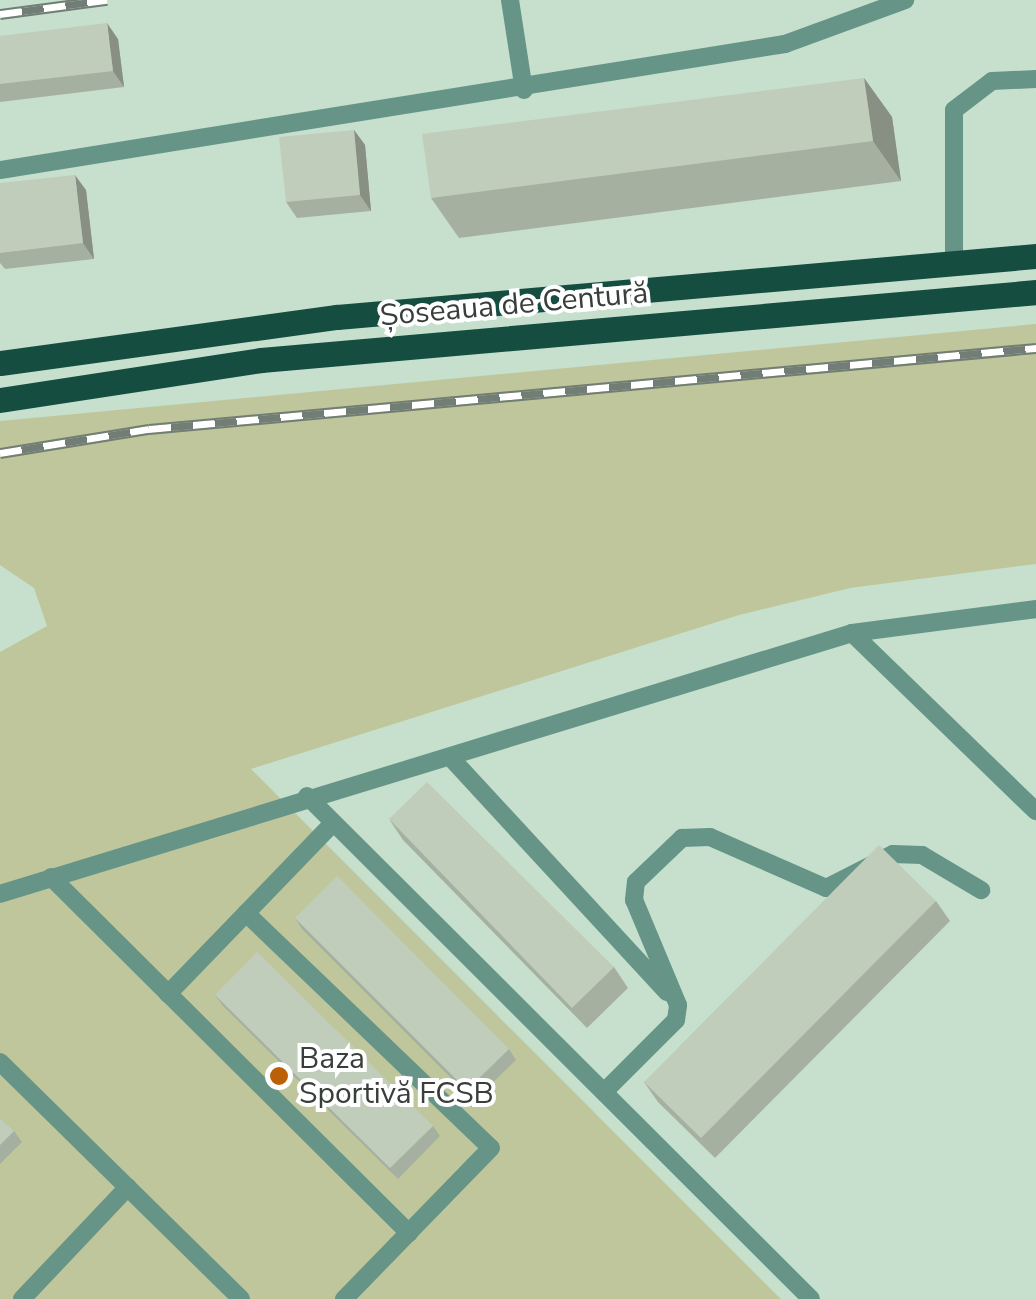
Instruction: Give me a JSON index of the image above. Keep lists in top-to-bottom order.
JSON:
{
  "streets": {
    "main road": ["Șoseaua de Centură"]
  },
  "places": ["Baza Sportivă FCSB"]
}
